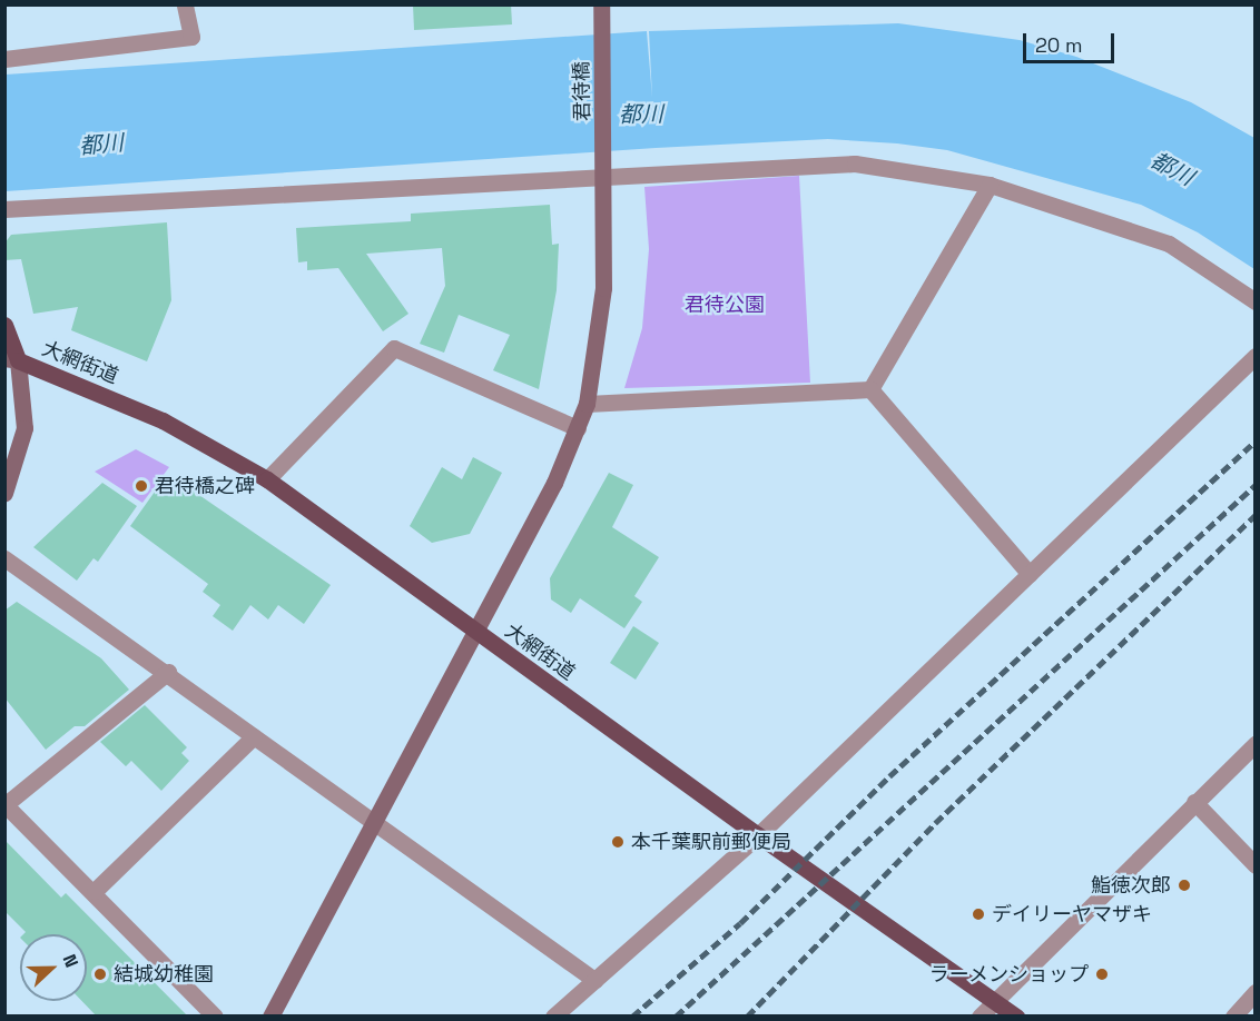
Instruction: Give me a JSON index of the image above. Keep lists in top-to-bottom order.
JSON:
{
  "streets": {
    "main road": ["大網街道"],
    "street": ["君待橋"]
  },
  "crossings": [
    ["君待橋", "大網街道"]
  ],
  "water": ["都川"],
  "parks": ["君待公園"],
  "places": [
    "君待橋之碑",
    "本千葉駅前郵便局",
    "鮨徳次郎",
    "デイリーヤマザキ",
    "結城幼稚園",
    "ラーメンショップ"
  ],
  "scale_bar": "20 m",
  "north": "right"
}
